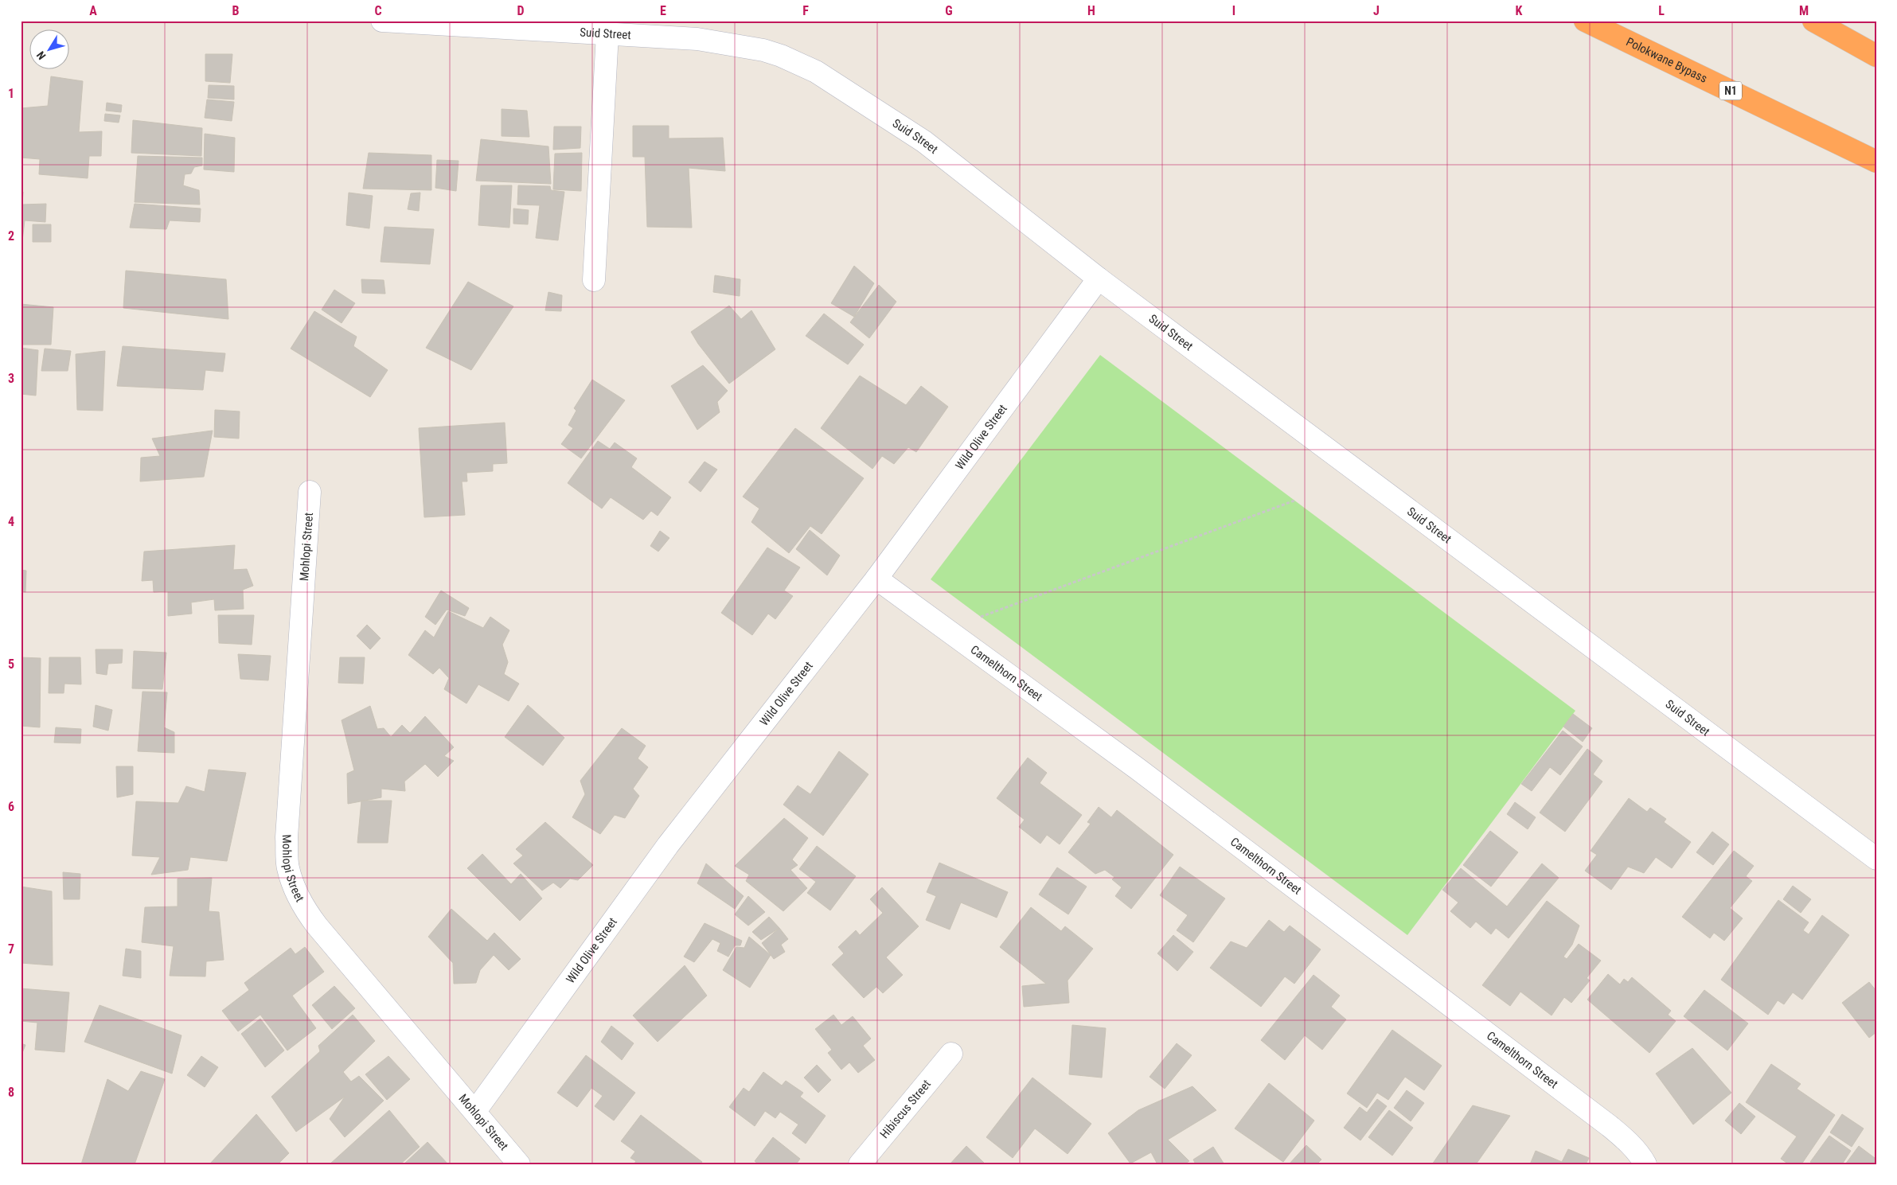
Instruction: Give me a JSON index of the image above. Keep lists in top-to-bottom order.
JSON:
{
  "streets": {
    "highway": ["Polokwane Bypass", "N1"],
    "street": [
      "Suid Street",
      "Wild Olive Street",
      "Mohlopi Street",
      "Camelthorn Street",
      "Hibiscus Street"
    ]
  },
  "crossings": [
    ["Suid Street", "Wild Olive Street"],
    ["Wild Olive Street", "Mohlopi Street"],
    ["Wild Olive Street", "Camelthorn Street"]
  ],
  "north": "bottom left",
  "grid": {
    "columns": [
      "A",
      "B",
      "C",
      "D",
      "E",
      "F",
      "G",
      "H",
      "I",
      "J",
      "K",
      "L",
      "M"
    ],
    "rows": [
      "1",
      "2",
      "3",
      "4",
      "5",
      "6",
      "7",
      "8"
    ]
  }
}
